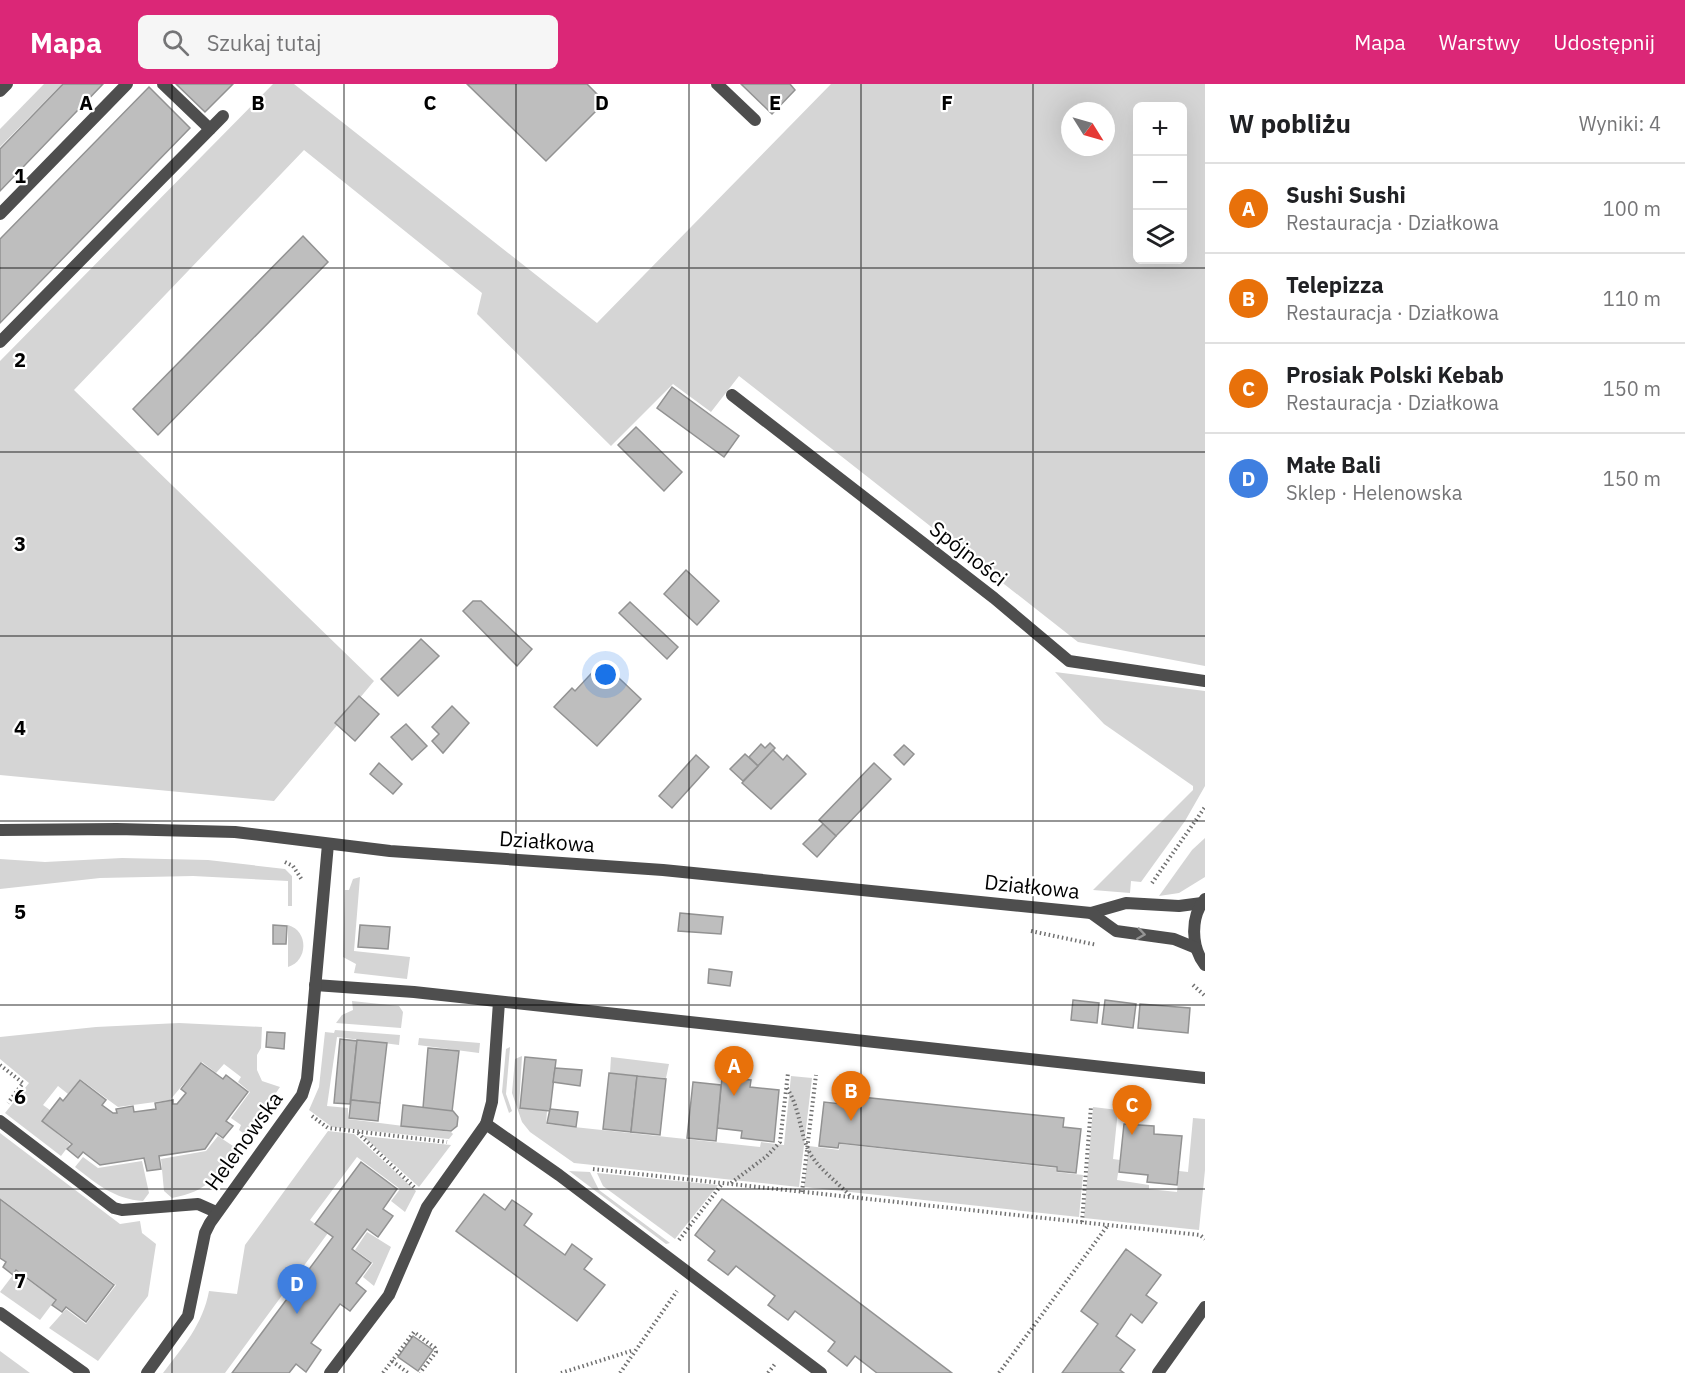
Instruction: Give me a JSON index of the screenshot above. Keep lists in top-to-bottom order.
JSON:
{
  "streets": {
    "street": ["Spójności", "Działkowa", "Helenowska"]
  },
  "crossings": [
    ["Działkowa", "Helenowska"]
  ],
  "north": "bottom right",
  "page": {
    "header": "Mapa",
    "search": "Szukaj tutaj",
    "nav": ["Mapa", "Warstwy", "Udostępnij"],
    "heading": ["W pobliżu", "Wyniki: 4"],
    "map_buttons": ["+", "−"],
    "list": [
      {
        "mark": "A",
        "name": "Sushi Sushi",
        "note": "Restauracja · Działkowa",
        "value": "100 m"
      },
      {
        "mark": "B",
        "name": "Telepizza",
        "note": "Restauracja · Działkowa",
        "value": "110 m"
      },
      {
        "mark": "C",
        "name": "Prosiak Polski Kebab",
        "note": "Restauracja · Działkowa",
        "value": "150 m"
      },
      {
        "mark": "D",
        "name": "Małe Bali",
        "note": "Sklep · Helenowska",
        "value": "150 m"
      }
    ],
    "pins": [
      "A",
      "B",
      "C",
      "D"
    ]
  },
  "grid": {
    "columns": [
      "A",
      "B",
      "C",
      "D",
      "E",
      "F"
    ],
    "rows": [
      "1",
      "2",
      "3",
      "4",
      "5",
      "6",
      "7"
    ]
  }
}
